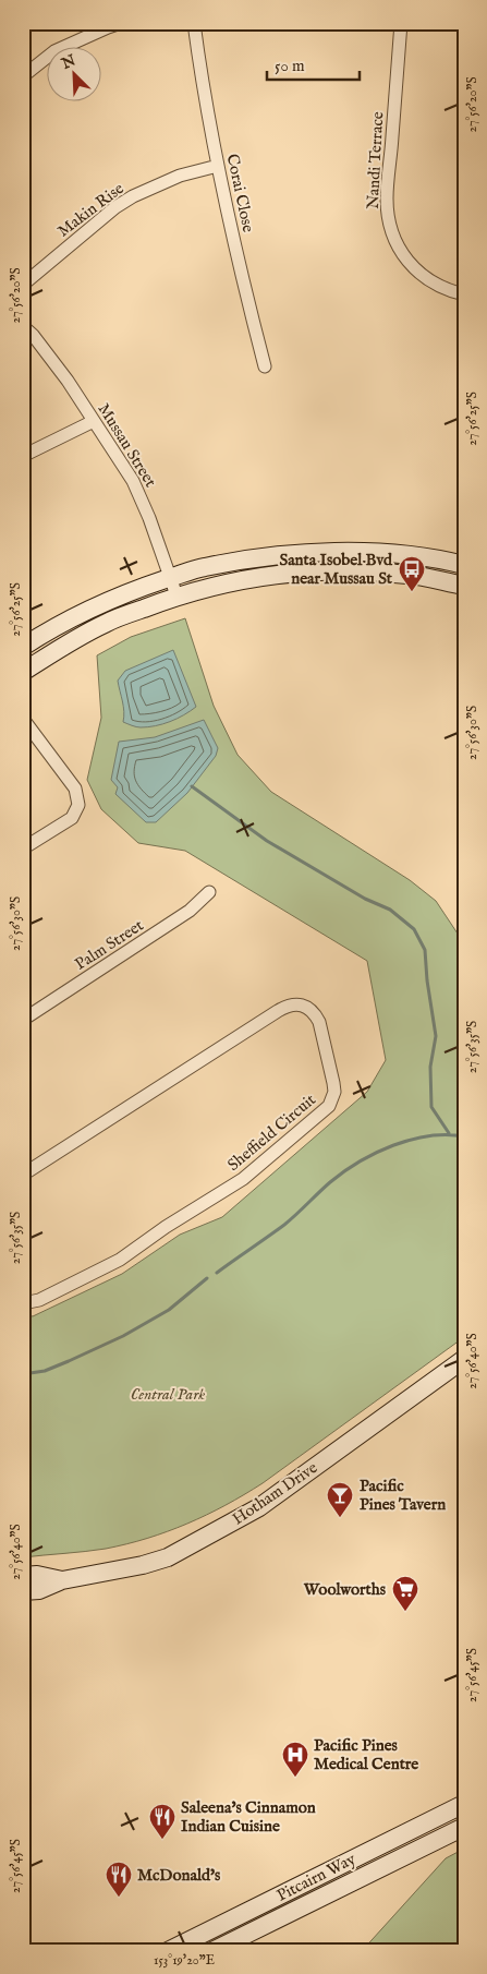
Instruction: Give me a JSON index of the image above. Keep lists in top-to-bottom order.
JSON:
{
  "streets": {
    "street": [
      "Nandi Terrace",
      "Corai Close",
      "Makin Rise",
      "Mussau Street",
      "Palm Street",
      "Sheffield Circuit",
      "Hotham Drive",
      "Pitcairn Way"
    ]
  },
  "crossings": [
    ["Corai Close", "Makin Rise"]
  ],
  "parks": ["Central Park"],
  "places": {
    "bus stop": ["Santa Isobel Bvd near Mussau St"],
    "bar": ["Pacific Pines Tavern"],
    "supermarket": ["Woolworths"],
    "hospital": ["Pacific Pines Medical Centre"],
    "restaurant": ["Saleena's Cinnamon Indian Cuisine", "McDonald's"]
  },
  "scale_bar": "50 m",
  "north": "top left",
  "coordinates": [
    "27°56'20\"S",
    "27°56'25\"S",
    "27°56'30\"S",
    "27°56'35\"S",
    "27°56'40\"S",
    "27°56'45\"S",
    "153°19'20\"E"
  ]
}
